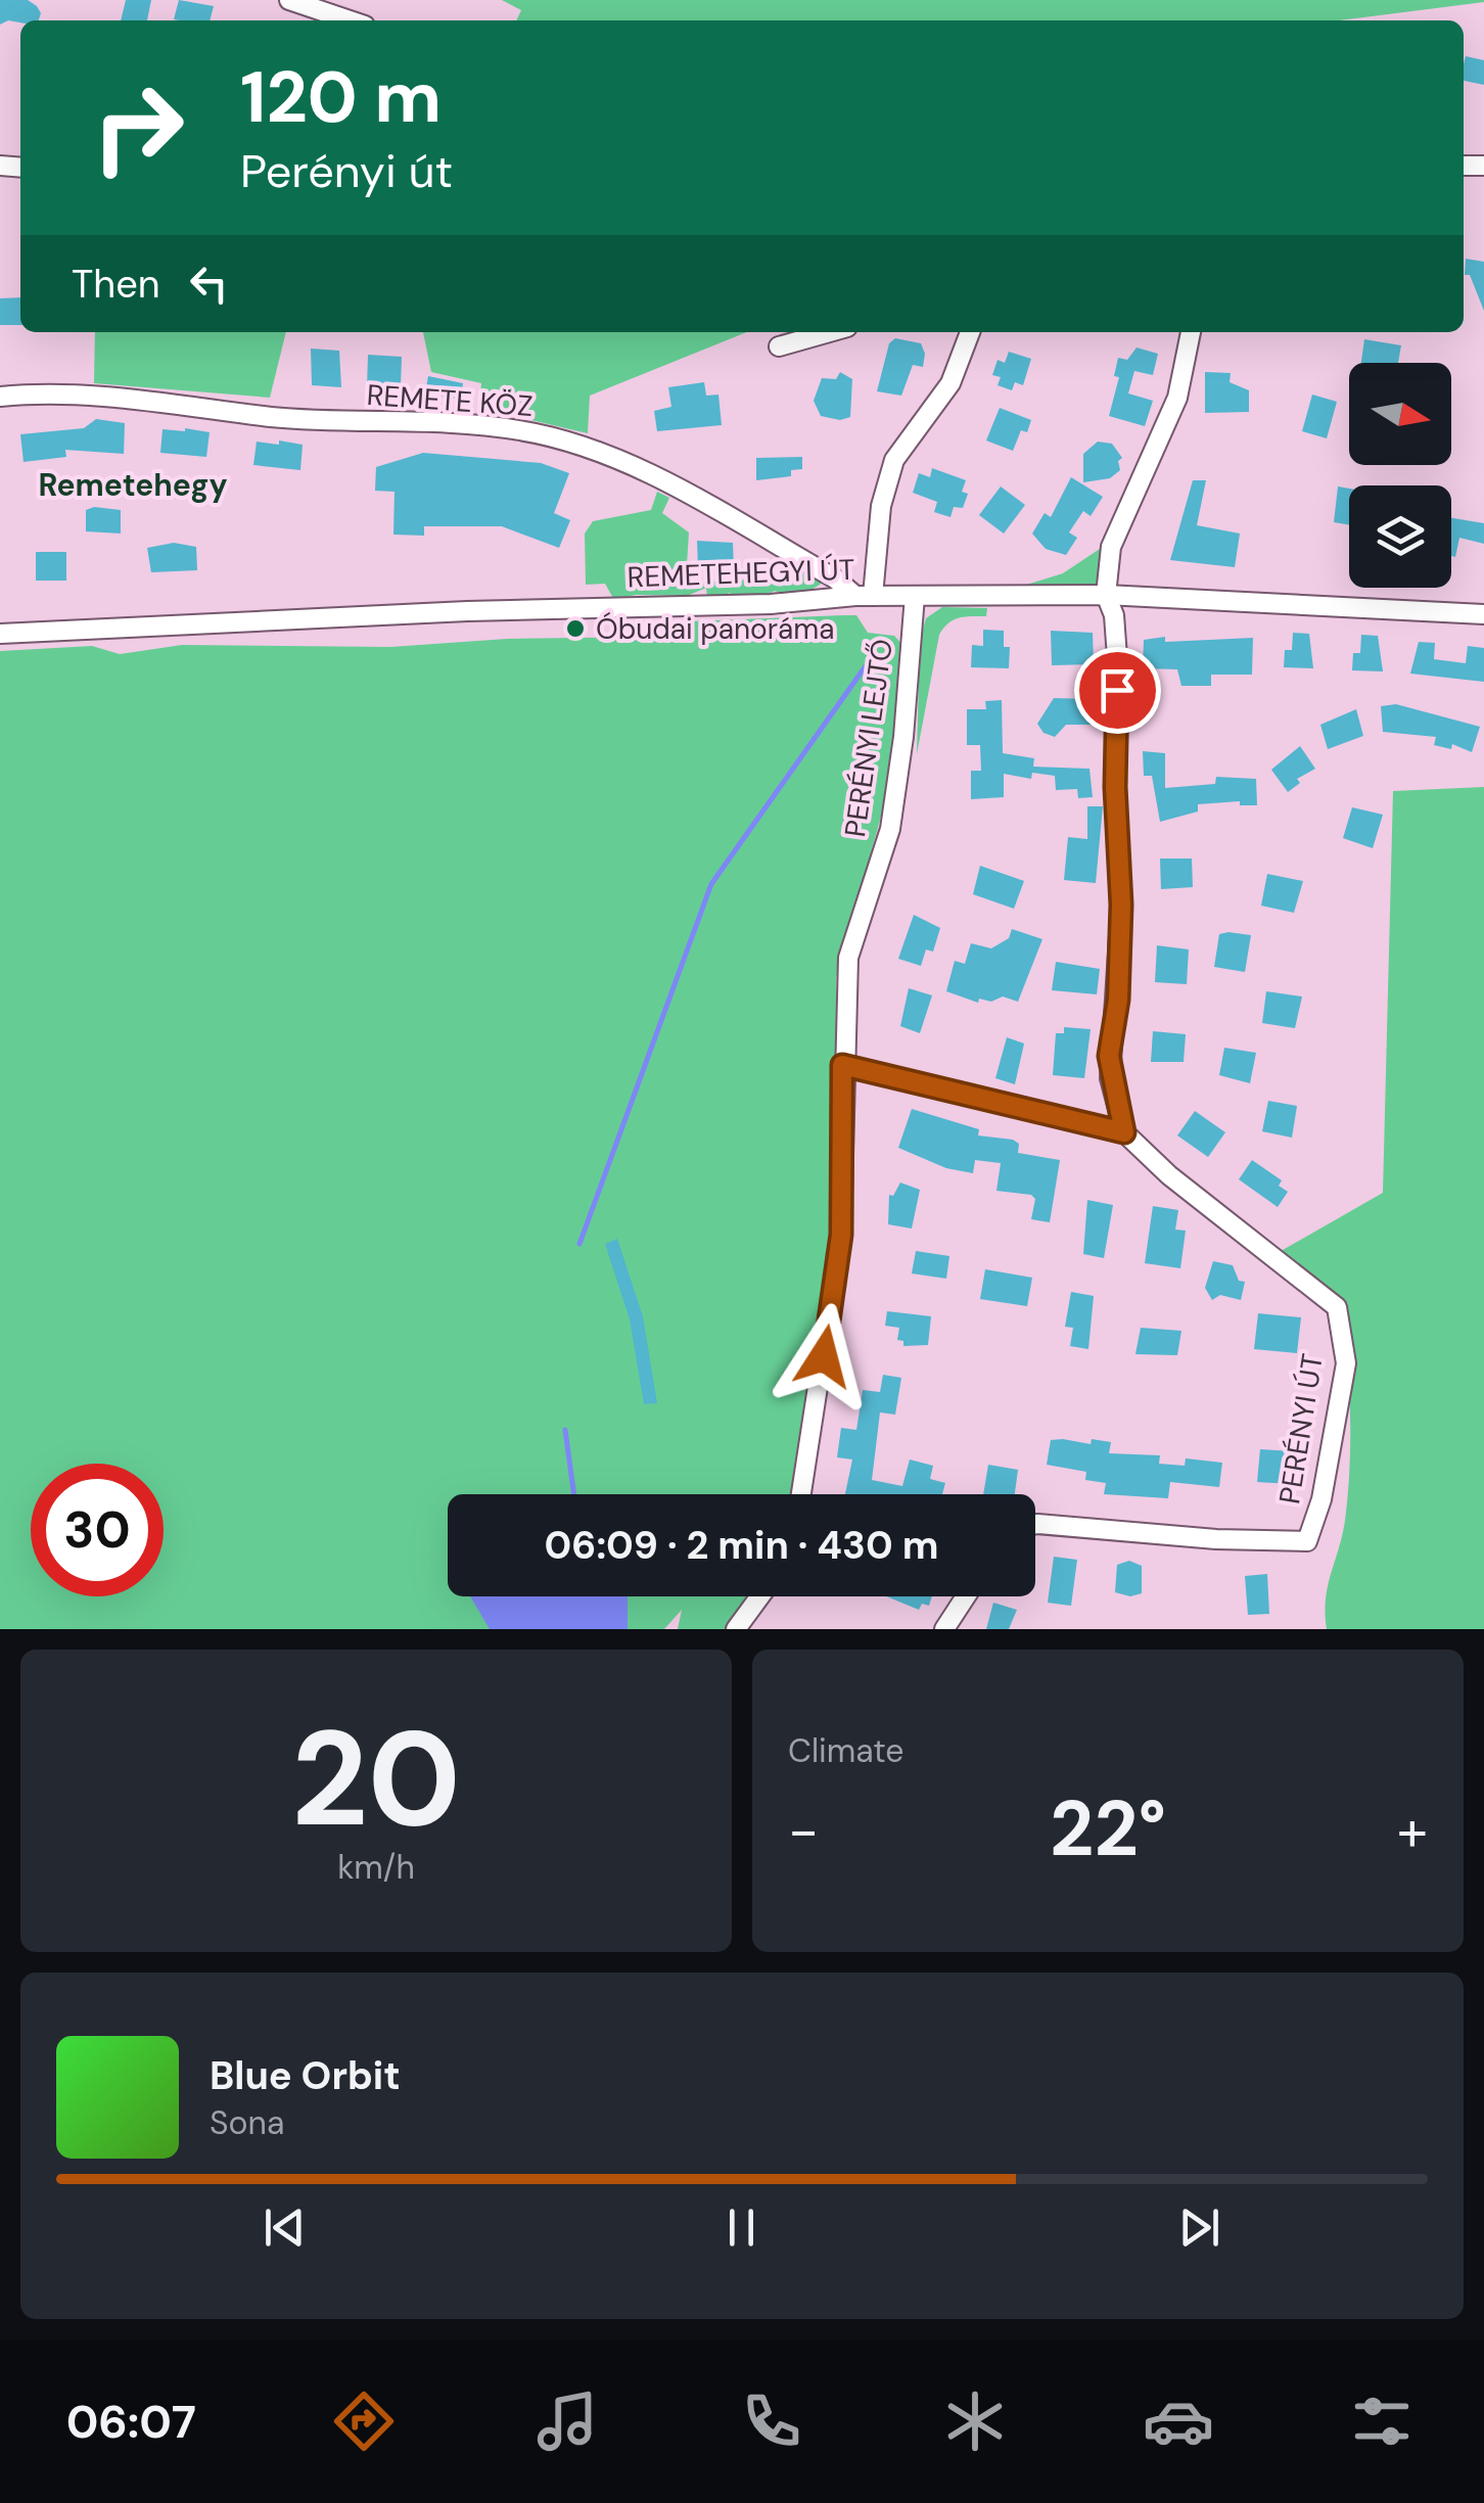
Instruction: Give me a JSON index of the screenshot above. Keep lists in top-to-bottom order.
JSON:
{
  "streets": {
    "street": [
      "REMETE KÖZ",
      "REMETEHEGYI ÚT",
      "PERÉNYI LEJTŐ",
      "PERÉNYI ÚT"
    ]
  },
  "crossings": [
    ["REMETE KÖZ", "REMETEHEGYI ÚT"],
    ["REMETEHEGYI ÚT", "PERÉNYI LEJTŐ"]
  ],
  "districts": ["Remetehegy"],
  "places": ["Óbudai panoráma"],
  "north": "right",
  "page": {
    "turn": ["120 m", "Perényi út"],
    "then": "Then",
    "limit": "30",
    "trip": "06:09 · 2 min · 430 m",
    "tile": [
      ["20", "km/h"],
      "Climate"
    ],
    "heat": ["−", "22°", "+"],
    "song": ["Blue Orbit", "Sona"],
    "tabs": "06:07"
  }
}
